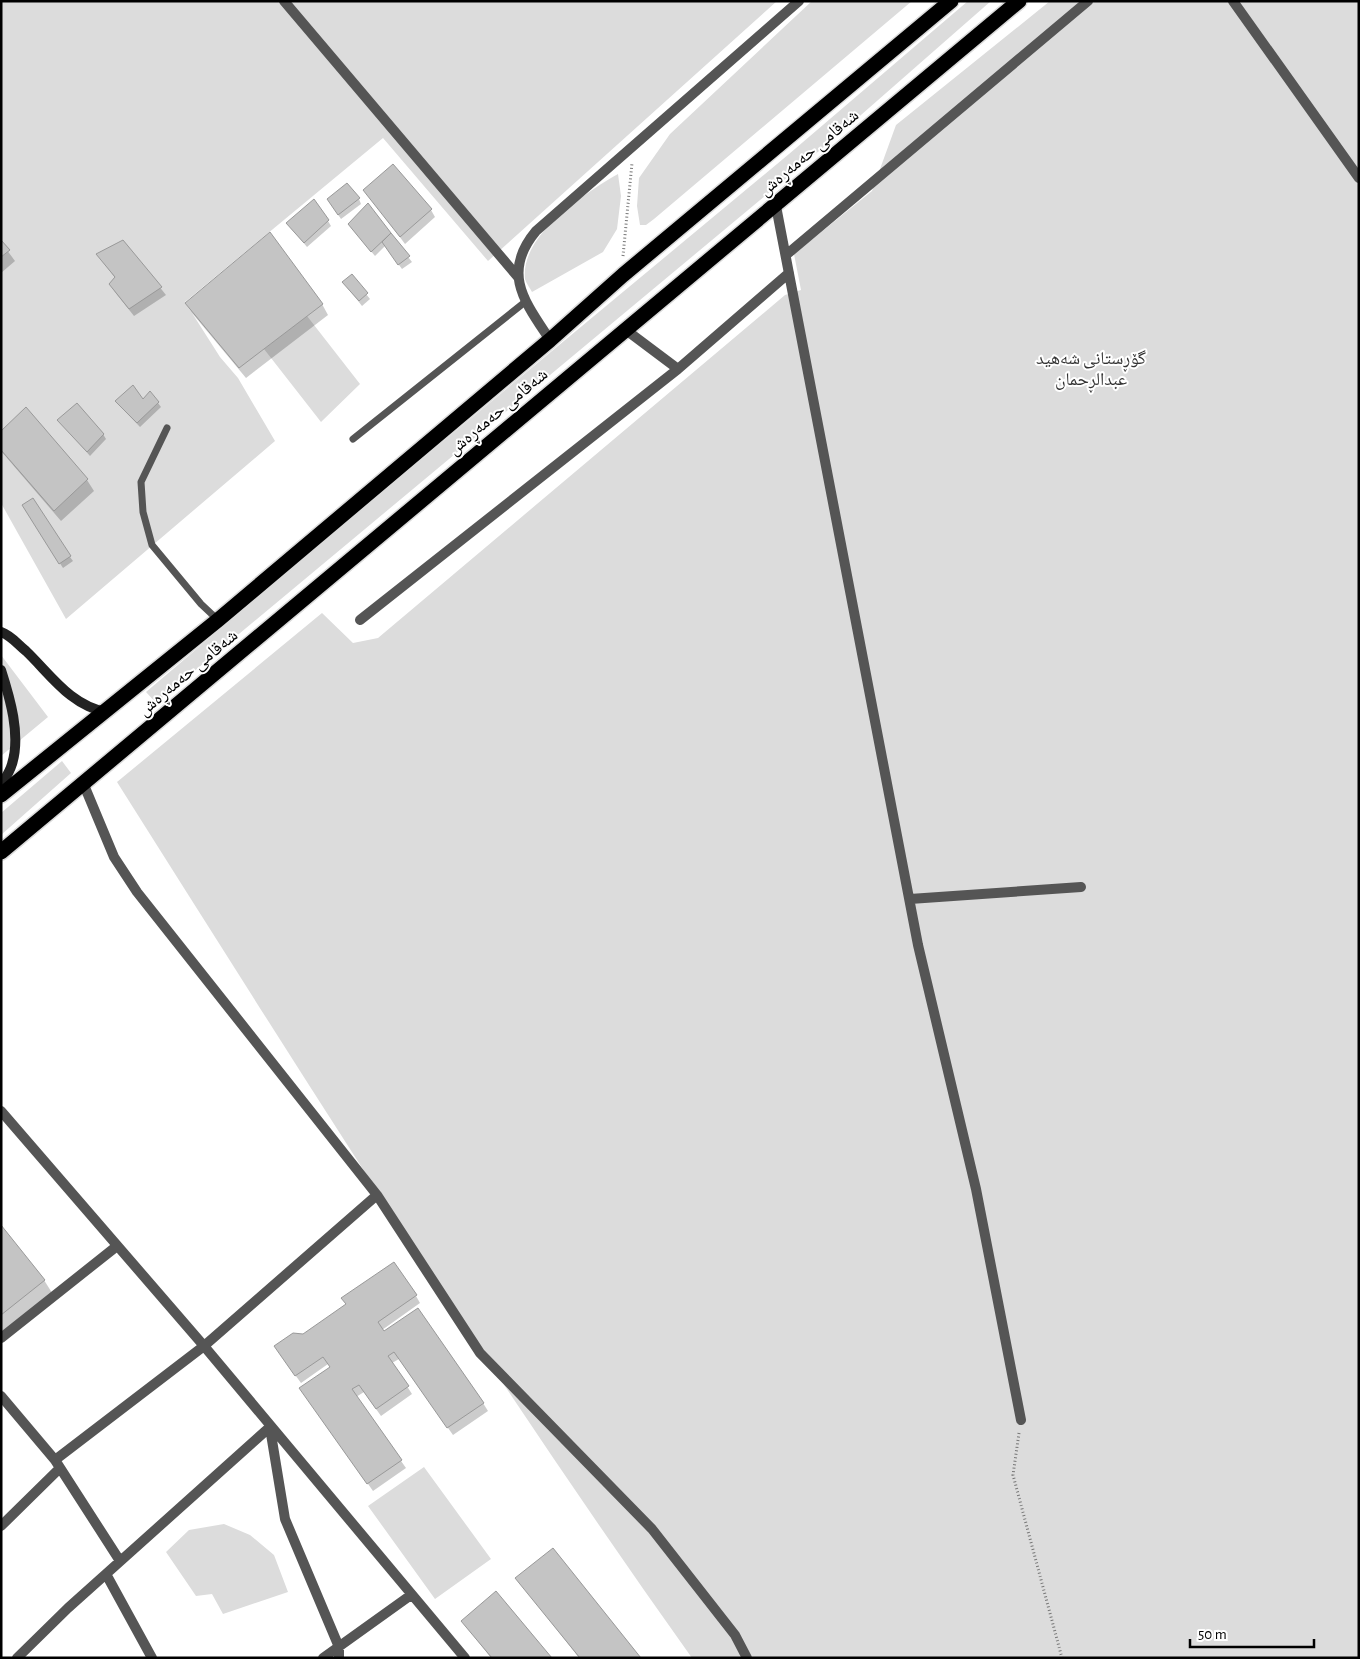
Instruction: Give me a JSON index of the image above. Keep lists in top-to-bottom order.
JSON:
{
  "streets": {
    "highway": ["شەقامی حەمەڕەش"]
  },
  "parks": ["گۆڕستانی شەهید عبدالڕحمان"],
  "scale_bar": "50 m"
}
